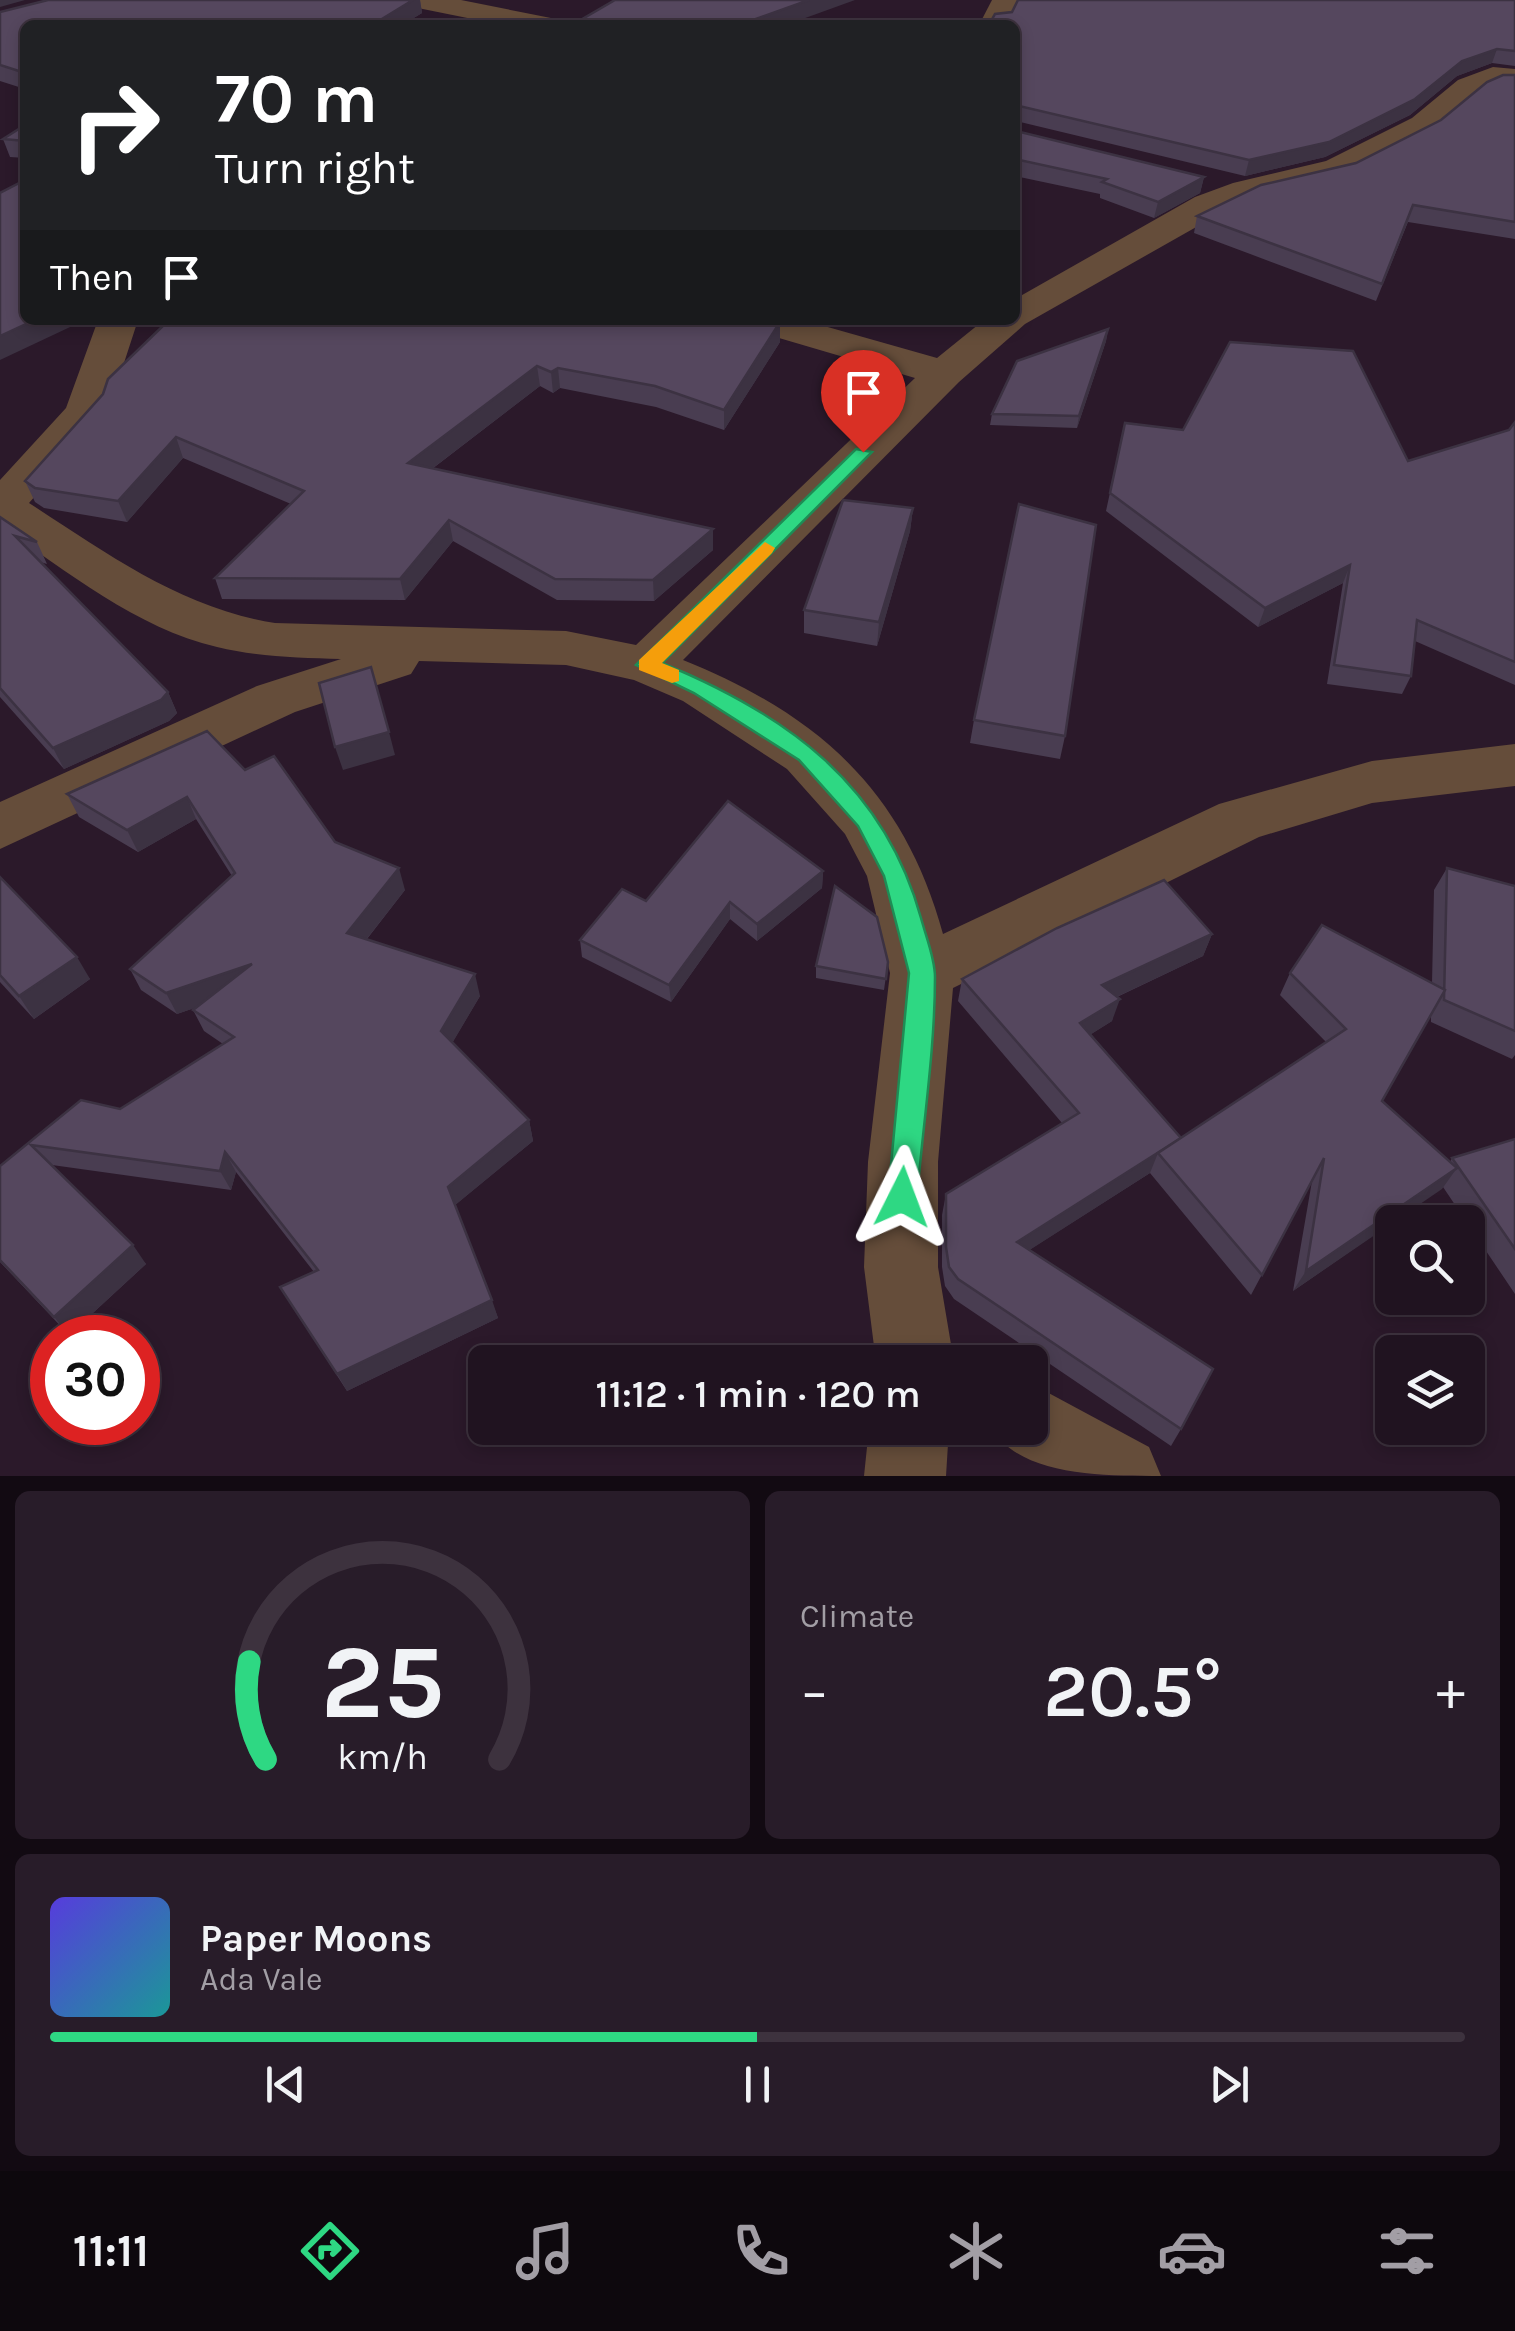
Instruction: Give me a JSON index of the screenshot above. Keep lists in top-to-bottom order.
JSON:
{
  "page": {
    "turn": ["70 m", "Turn right"],
    "then": "Then",
    "limit": "30",
    "trip": "11:12 · 1 min · 120 m",
    "tile": "Climate",
    "heat": ["−", "20.5°", "+"],
    "song": ["Paper Moons", "Ada Vale"],
    "tabs": "11:11",
    "gauge": ["25", "km/h"]
  }
}
